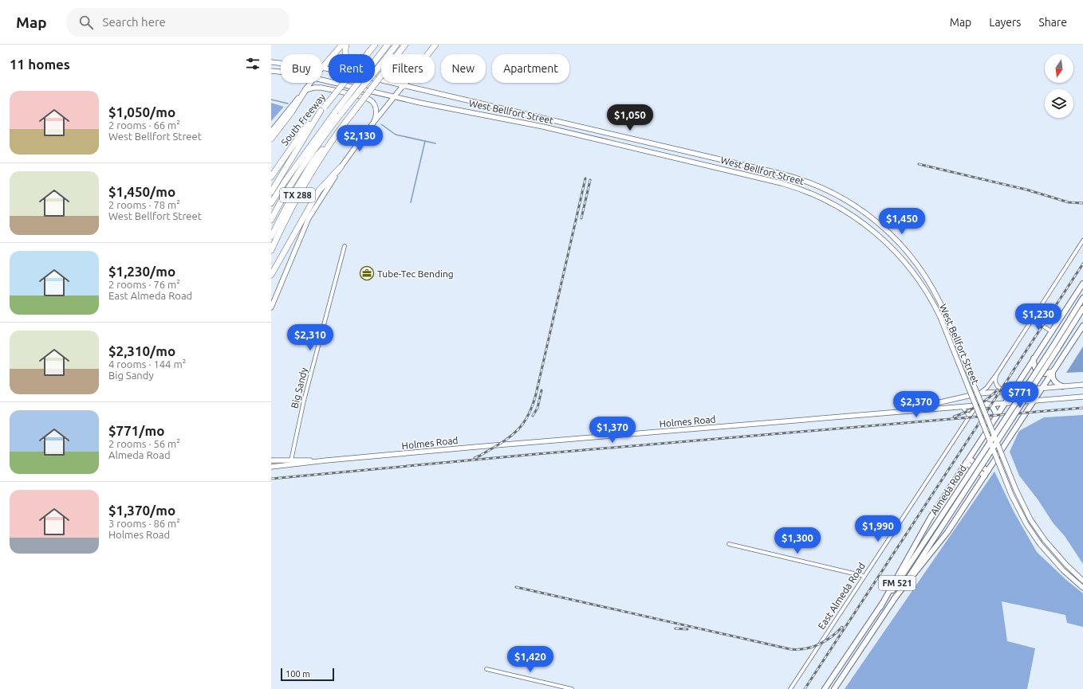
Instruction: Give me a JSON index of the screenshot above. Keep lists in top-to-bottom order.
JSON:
{
  "streets": {
    "highway": ["South Freeway", "TX 288"],
    "main road": [
      "West Bellfort Street",
      "Holmes Road",
      "Almeda Road",
      "FM 521"
    ],
    "street": ["Big Sandy", "East Almeda Road"]
  },
  "crossings": [
    ["Big Sandy", "Holmes Road"],
    ["Holmes Road", "East Almeda Road"]
  ],
  "places": {
    "office": ["Tube-Tec Bending"]
  },
  "scale_bar": "100 m",
  "north": "bottom",
  "page": {
    "header": "Map",
    "search": "Search here",
    "nav": ["Map", "Layers", "Share"],
    "heading": "11 homes",
    "chip": [
      "Buy",
      "Rent",
      "Filters",
      "New",
      "Apartment"
    ],
    "list": [
      {
        "name": "$1,050/mo",
        "note": "2 rooms · 66 m² · West Bellfort Street"
      },
      {
        "name": "$1,450/mo",
        "note": "2 rooms · 78 m² · West Bellfort Street"
      },
      {
        "name": "$1,230/mo",
        "note": "2 rooms · 76 m² · East Almeda Road"
      },
      {
        "name": "$2,310/mo",
        "note": "4 rooms · 144 m² · Big Sandy"
      },
      {
        "name": "$771/mo",
        "note": "2 rooms · 56 m² · Almeda Road"
      },
      {
        "name": "$1,370/mo",
        "note": "3 rooms · 86 m² · Holmes Road"
      }
    ],
    "price": [
      "$1,050",
      "$2,130",
      "$1,450",
      "$1,230",
      "$2,310",
      "$771",
      "$2,370",
      "$1,370",
      "$1,990",
      "$1,300",
      "$1,420"
    ],
    "scale": "100 m"
  }
}
